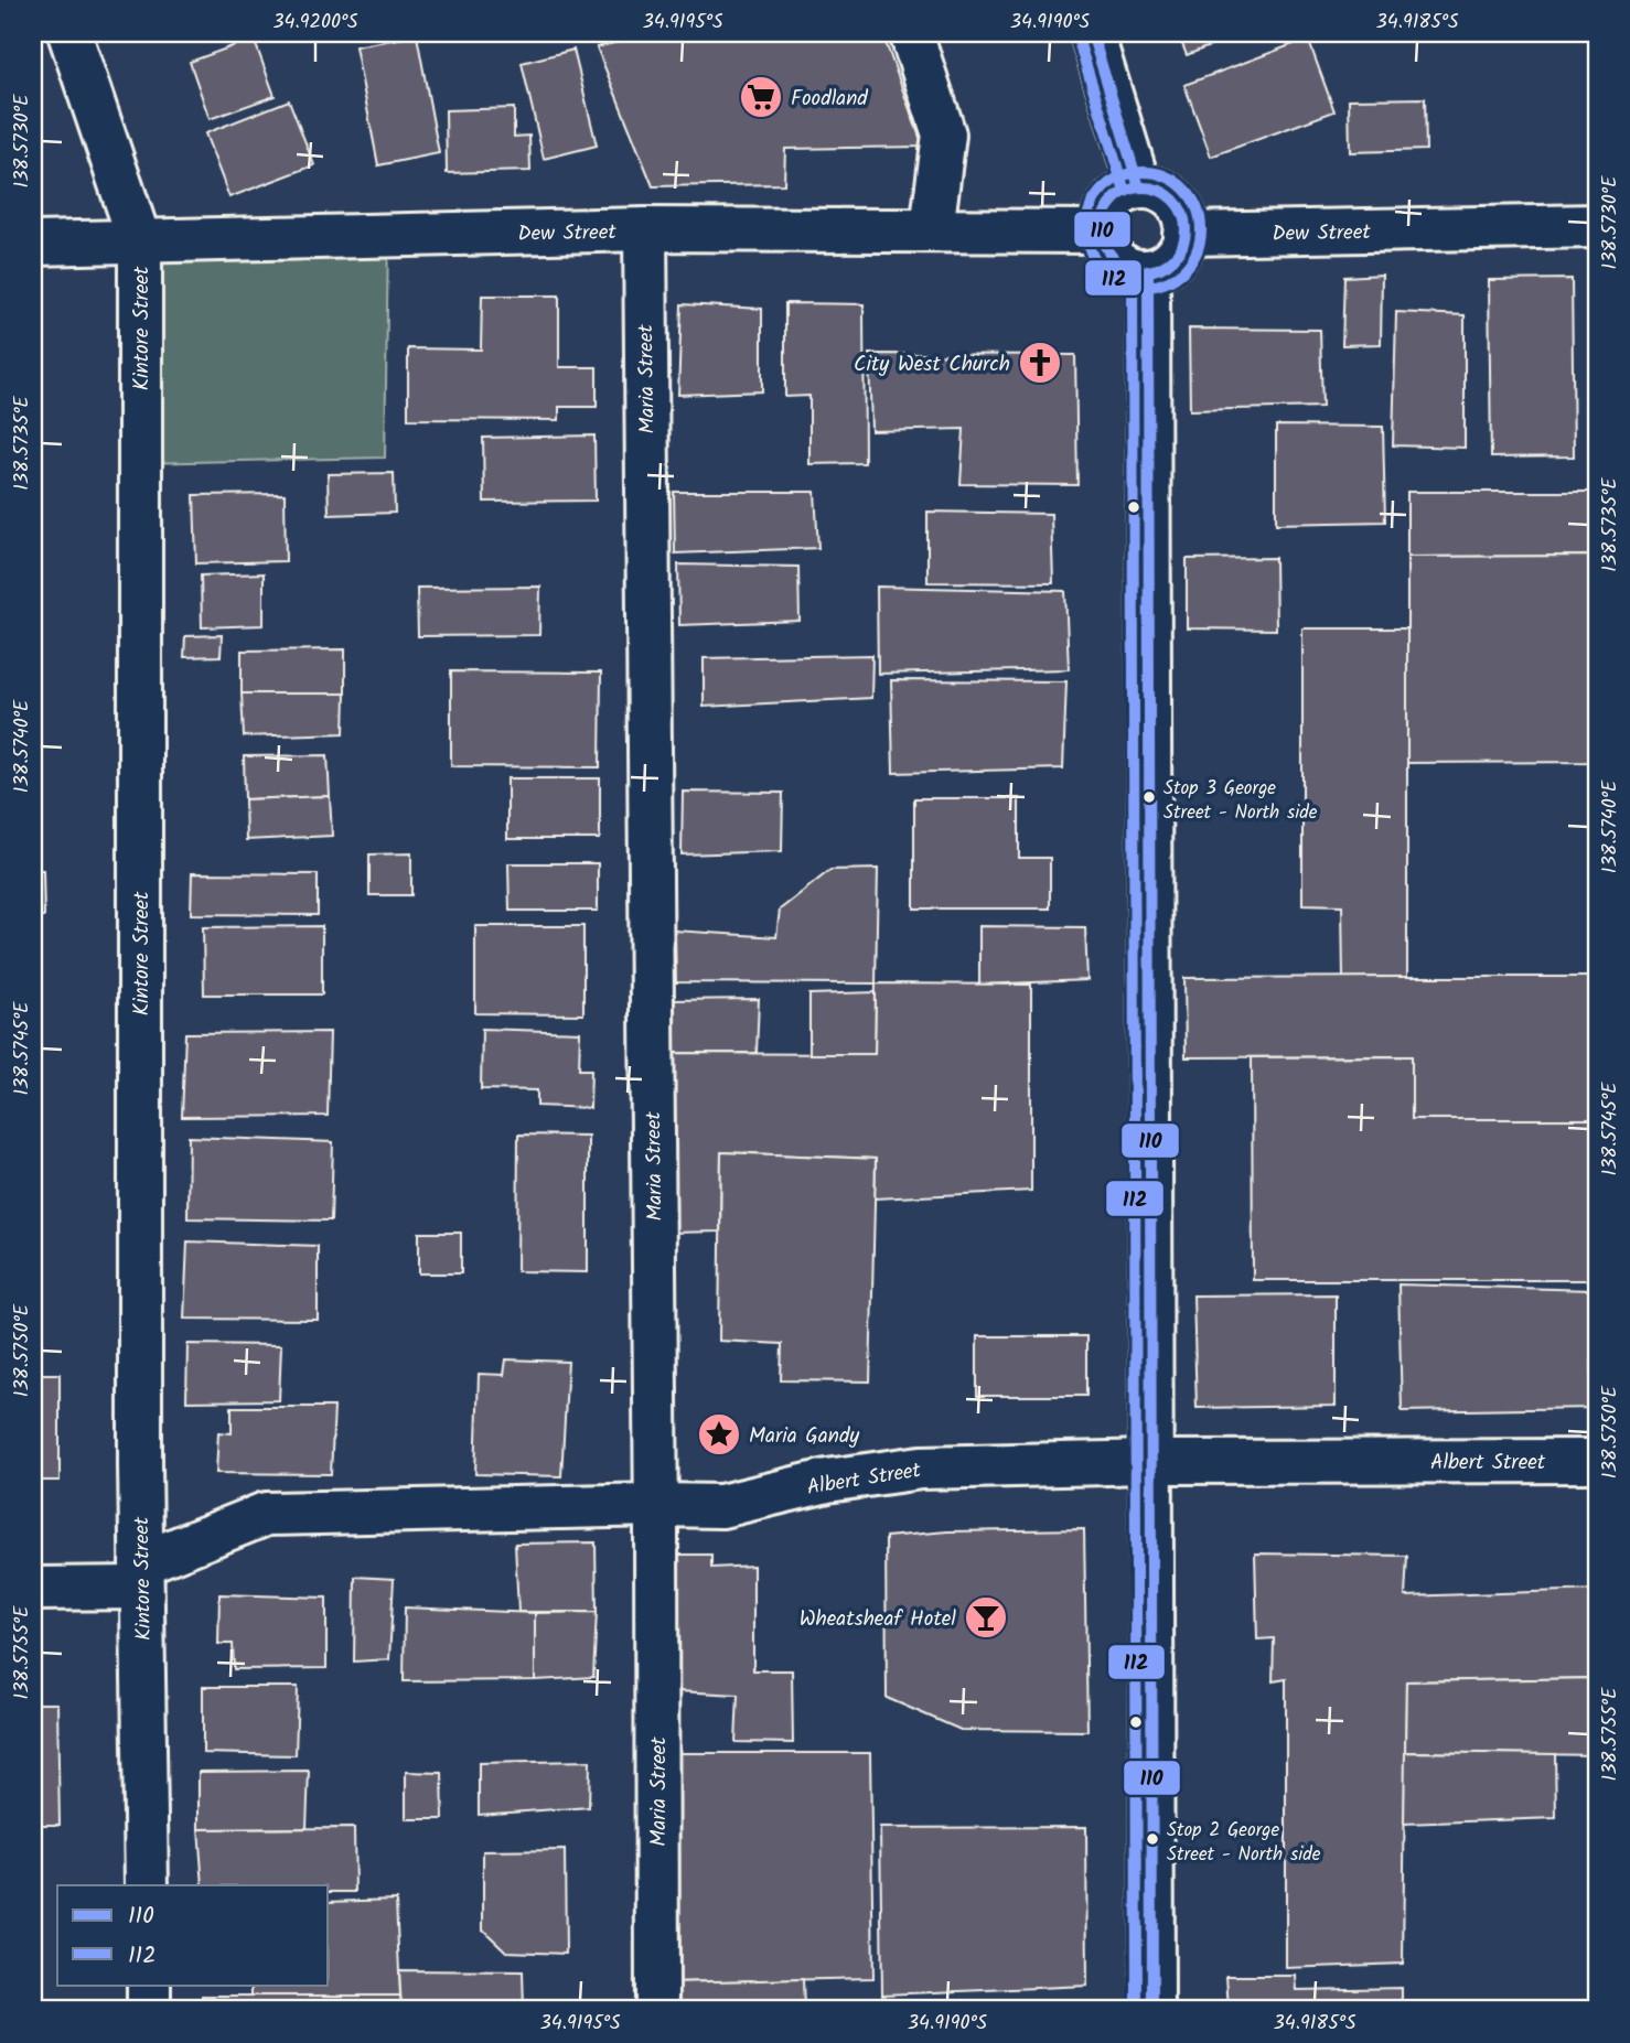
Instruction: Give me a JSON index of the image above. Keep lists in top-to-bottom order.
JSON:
{
  "streets": {
    "street": [
      "Dew Street",
      "Kintore Street",
      "Maria Street",
      "Albert Street"
    ]
  },
  "crossings": [
    ["Dew Street", "Kintore Street"],
    ["Dew Street", "Maria Street"],
    ["Kintore Street", "Albert Street"],
    ["Maria Street", "Albert Street"]
  ],
  "places": {
    "supermarket": ["Foodland"],
    "church": ["City West Church"],
    "other": ["Stop 3 George Street - North side", "Stop 2 George Street - North side"],
    "place": ["Maria Gandy"],
    "bar": ["Wheatsheaf Hotel"]
  },
  "lines": ["transit line 110", "transit line 112"],
  "legend": ["110", "112"],
  "coordinates": [
    "34.9200°S",
    "34.9195°S",
    "34.9190°S",
    "34.9185°S",
    "138.5730°E",
    "138.5735°E",
    "138.5740°E",
    "138.5745°E",
    "138.5750°E",
    "138.5755°E"
  ]
}
